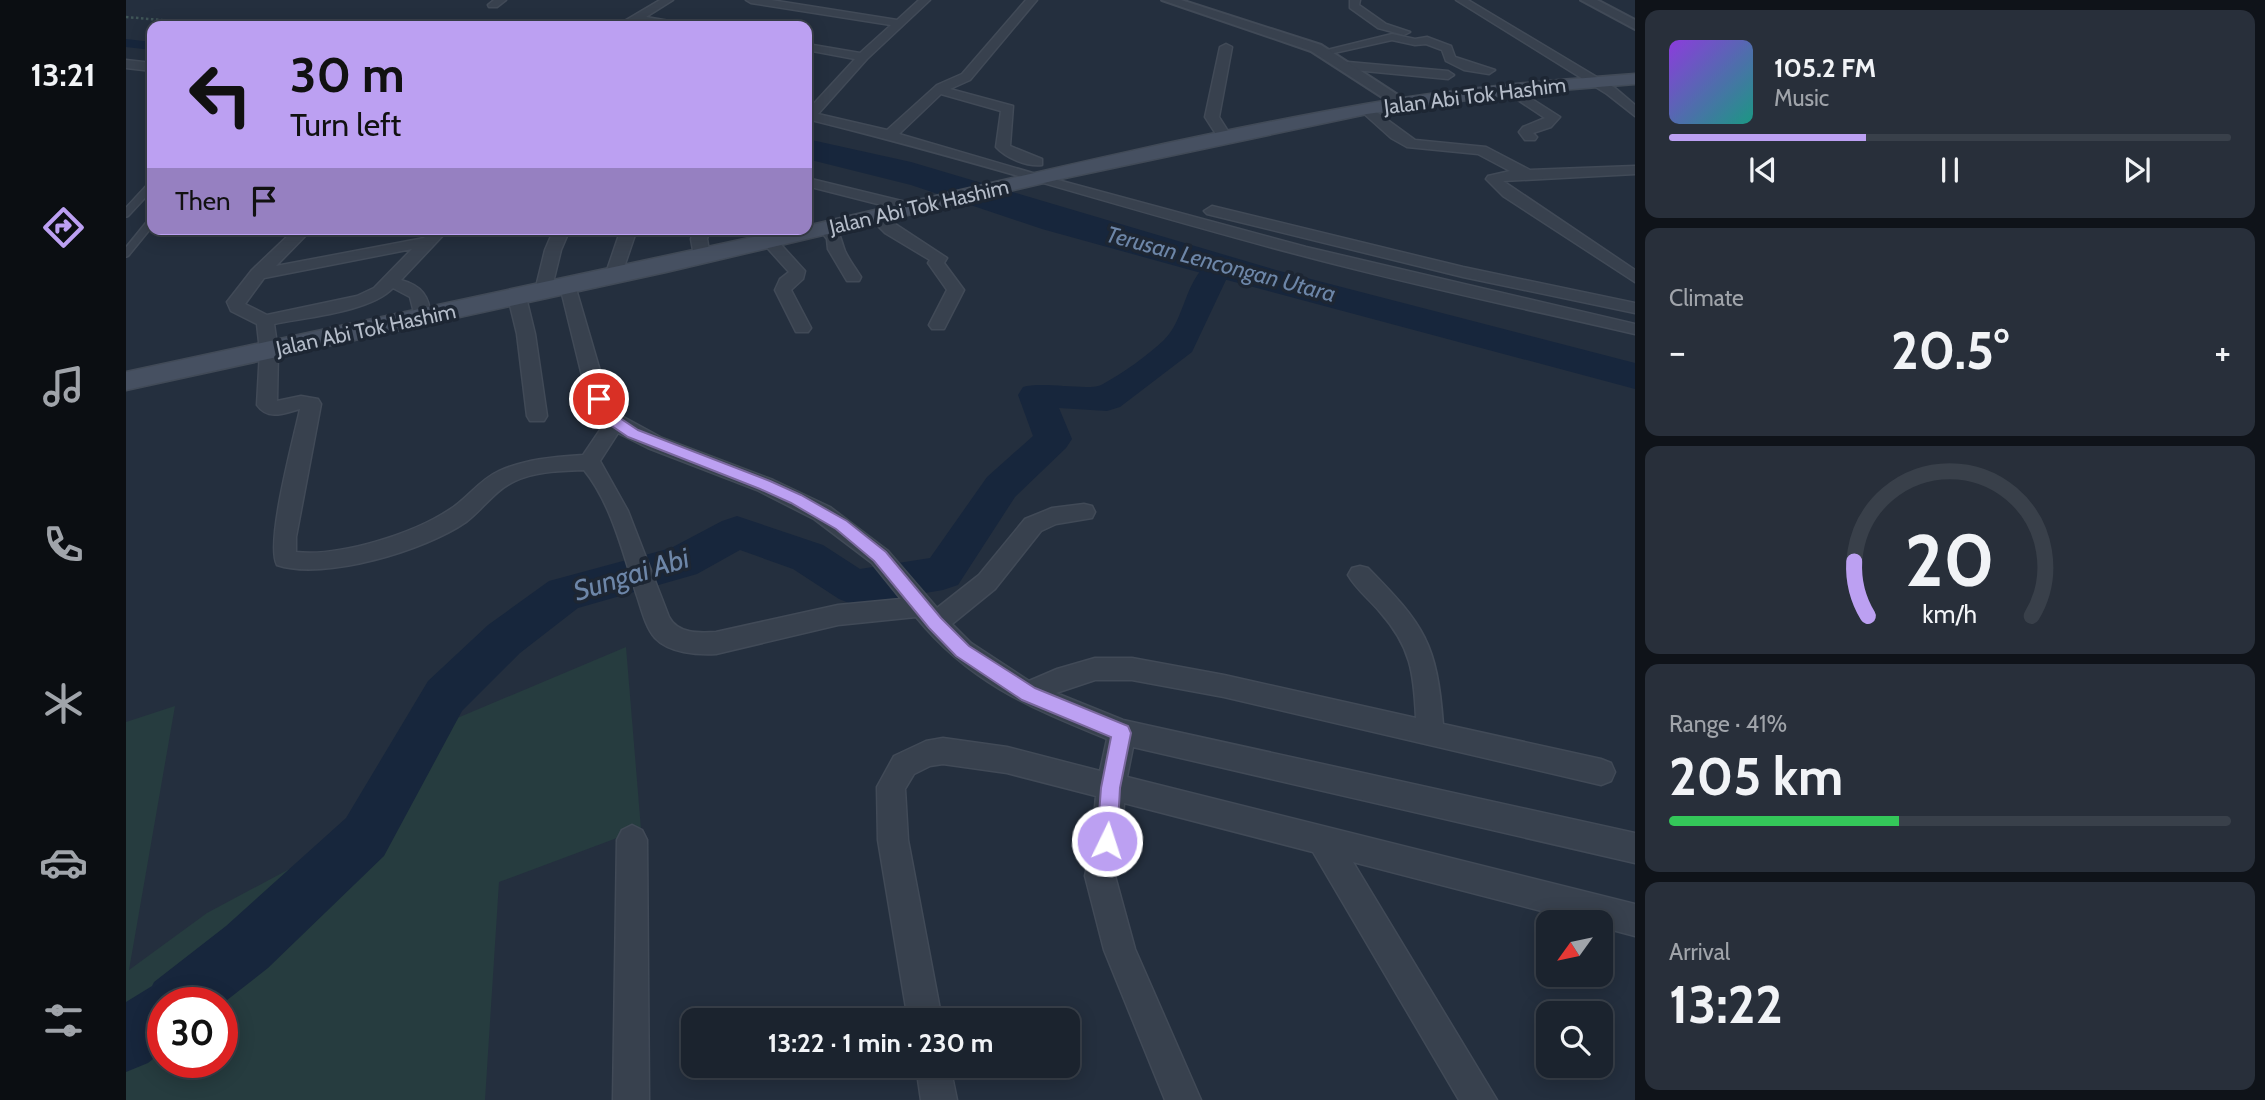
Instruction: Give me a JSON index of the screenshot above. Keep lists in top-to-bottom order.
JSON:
{
  "streets": {
    "main road": ["Jalan Abi Tok Hashim"]
  },
  "water": ["Terusan Lencongan Utara", "Sungai Abi"],
  "north": "bottom left",
  "page": {
    "tabs": "13:21",
    "turn": ["30 m", "Turn left"],
    "song": ["105.2 FM", "Music"],
    "then": "Then",
    "tile": [
      "Climate",
      ["Range · 41%", "205 km"],
      ["Arrival", "13:22"]
    ],
    "heat": ["−", "20.5°", "+"],
    "limit": "30",
    "trip": "13:22 · 1 min · 230 m",
    "gauge": ["20", "km/h"]
  }
}
